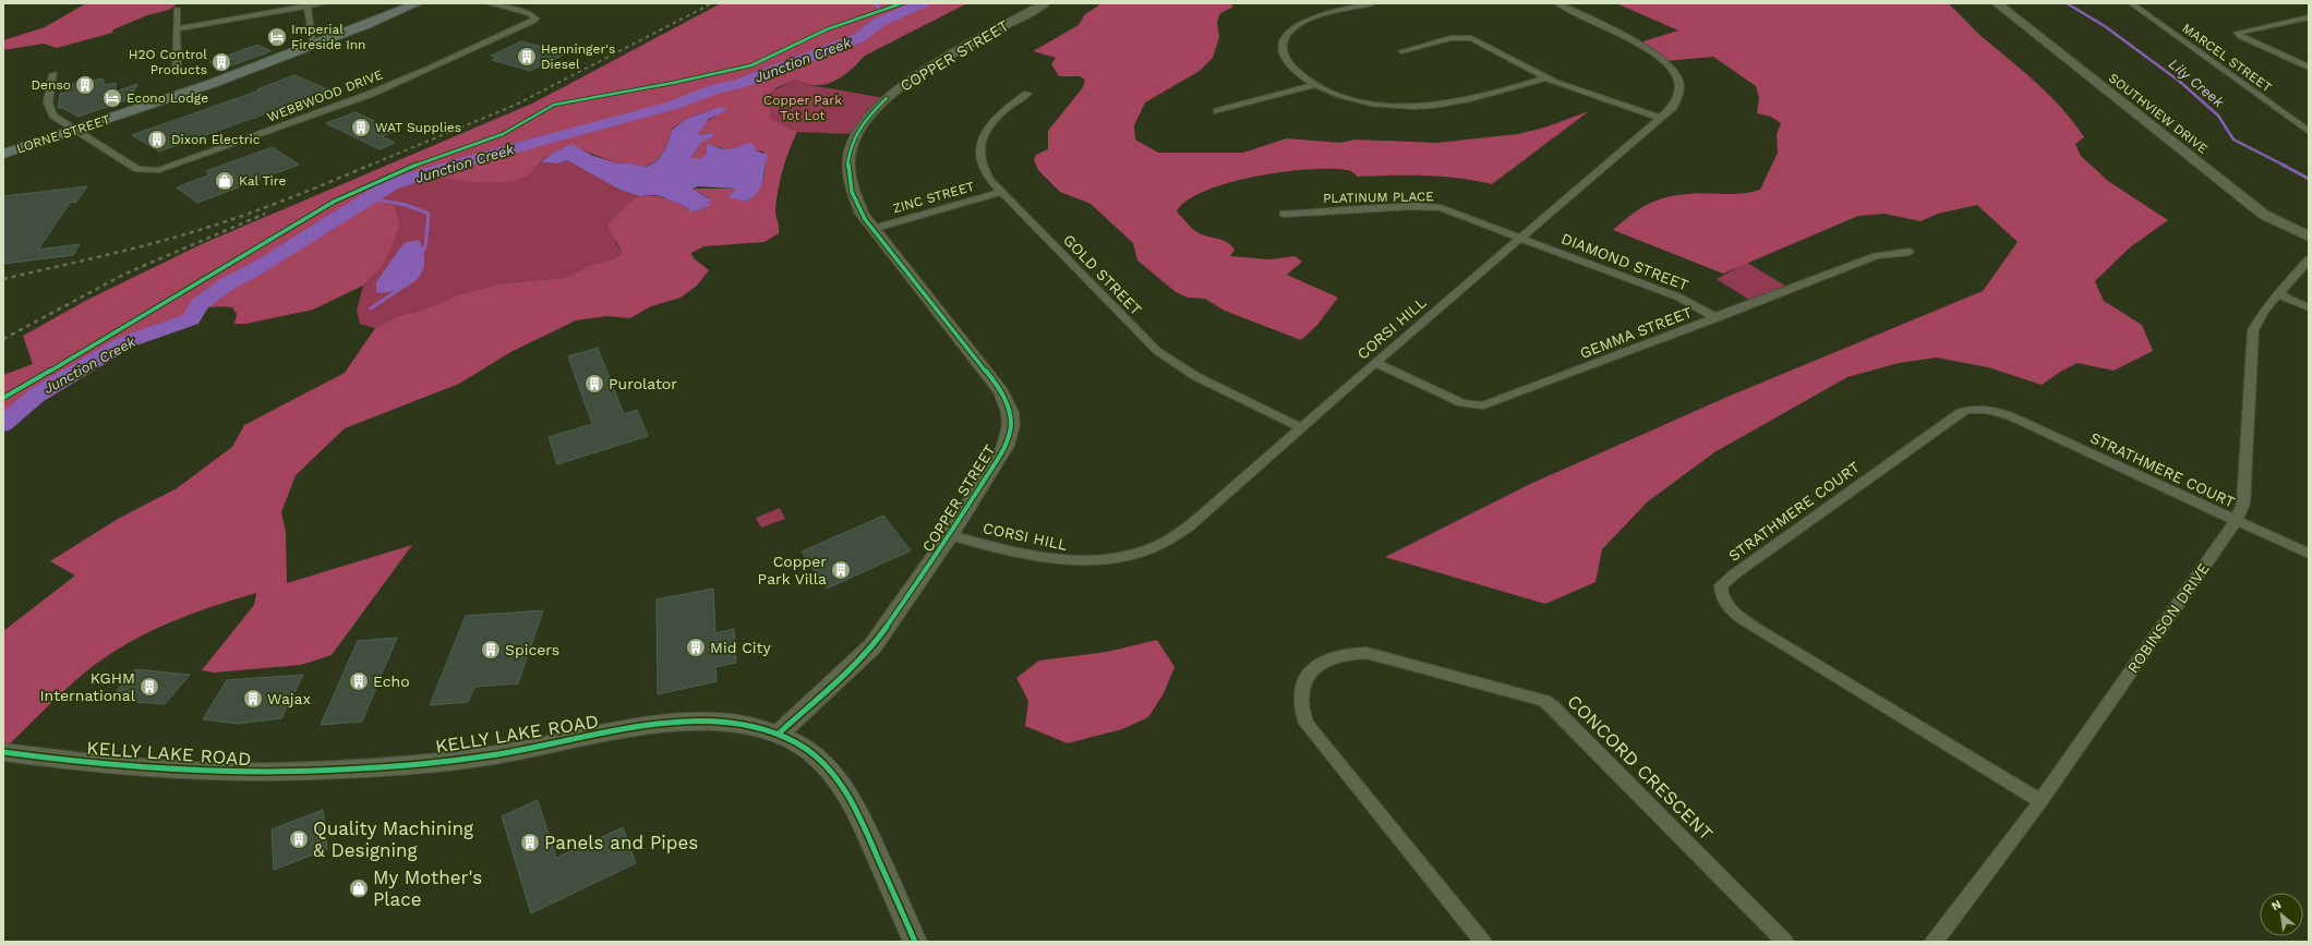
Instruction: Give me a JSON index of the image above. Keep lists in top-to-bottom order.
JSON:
{
  "streets": {
    "main road": ["LORNE STREET"],
    "street": [
      "COPPER STREET",
      "MARCEL STREET",
      "WEBBWOOD DRIVE",
      "SOUTHVIEW DRIVE",
      "ZINC STREET",
      "PLATINUM PLACE",
      "DIAMOND STREET",
      "GOLD STREET",
      "CORSI HILL",
      "GEMMA STREET",
      "STRATHMERE COURT",
      "ROBINSON DRIVE",
      "KELLY LAKE ROAD",
      "CONCORD CRESCENT"
    ]
  },
  "crossings": [
    ["COPPER STREET", "ZINC STREET"],
    ["COPPER STREET", "CORSI HILL"],
    ["COPPER STREET", "KELLY LAKE ROAD"],
    ["WEBBWOOD DRIVE", "LORNE STREET"],
    ["ZINC STREET", "GOLD STREET"],
    ["PLATINUM PLACE", "DIAMOND STREET"],
    ["PLATINUM PLACE", "CORSI HILL"],
    ["DIAMOND STREET", "CORSI HILL"],
    ["DIAMOND STREET", "GEMMA STREET"],
    ["GOLD STREET", "CORSI HILL"],
    ["CORSI HILL", "GEMMA STREET"],
    ["STRATHMERE COURT", "ROBINSON DRIVE"]
  ],
  "water": ["Junction Creek", "Lily Creek"],
  "parks": ["Copper Park Tot Lot"],
  "places": {
    "hotel": ["Imperial Fireside Inn", "Econo Lodge"],
    "building": [
      "Henninger's Diesel",
      "H2O Control Products",
      "Denso",
      "WAT Supplies",
      "Dixon Electric",
      "Purolator",
      "Copper Park Villa",
      "Mid City",
      "Spicers",
      "Echo",
      "KGHM International",
      "Wajax",
      "Quality Machining & Designing",
      "Panels and Pipes"
    ],
    "shop": ["Kal Tire", "My Mother's Place"]
  },
  "north": "top left"
}
